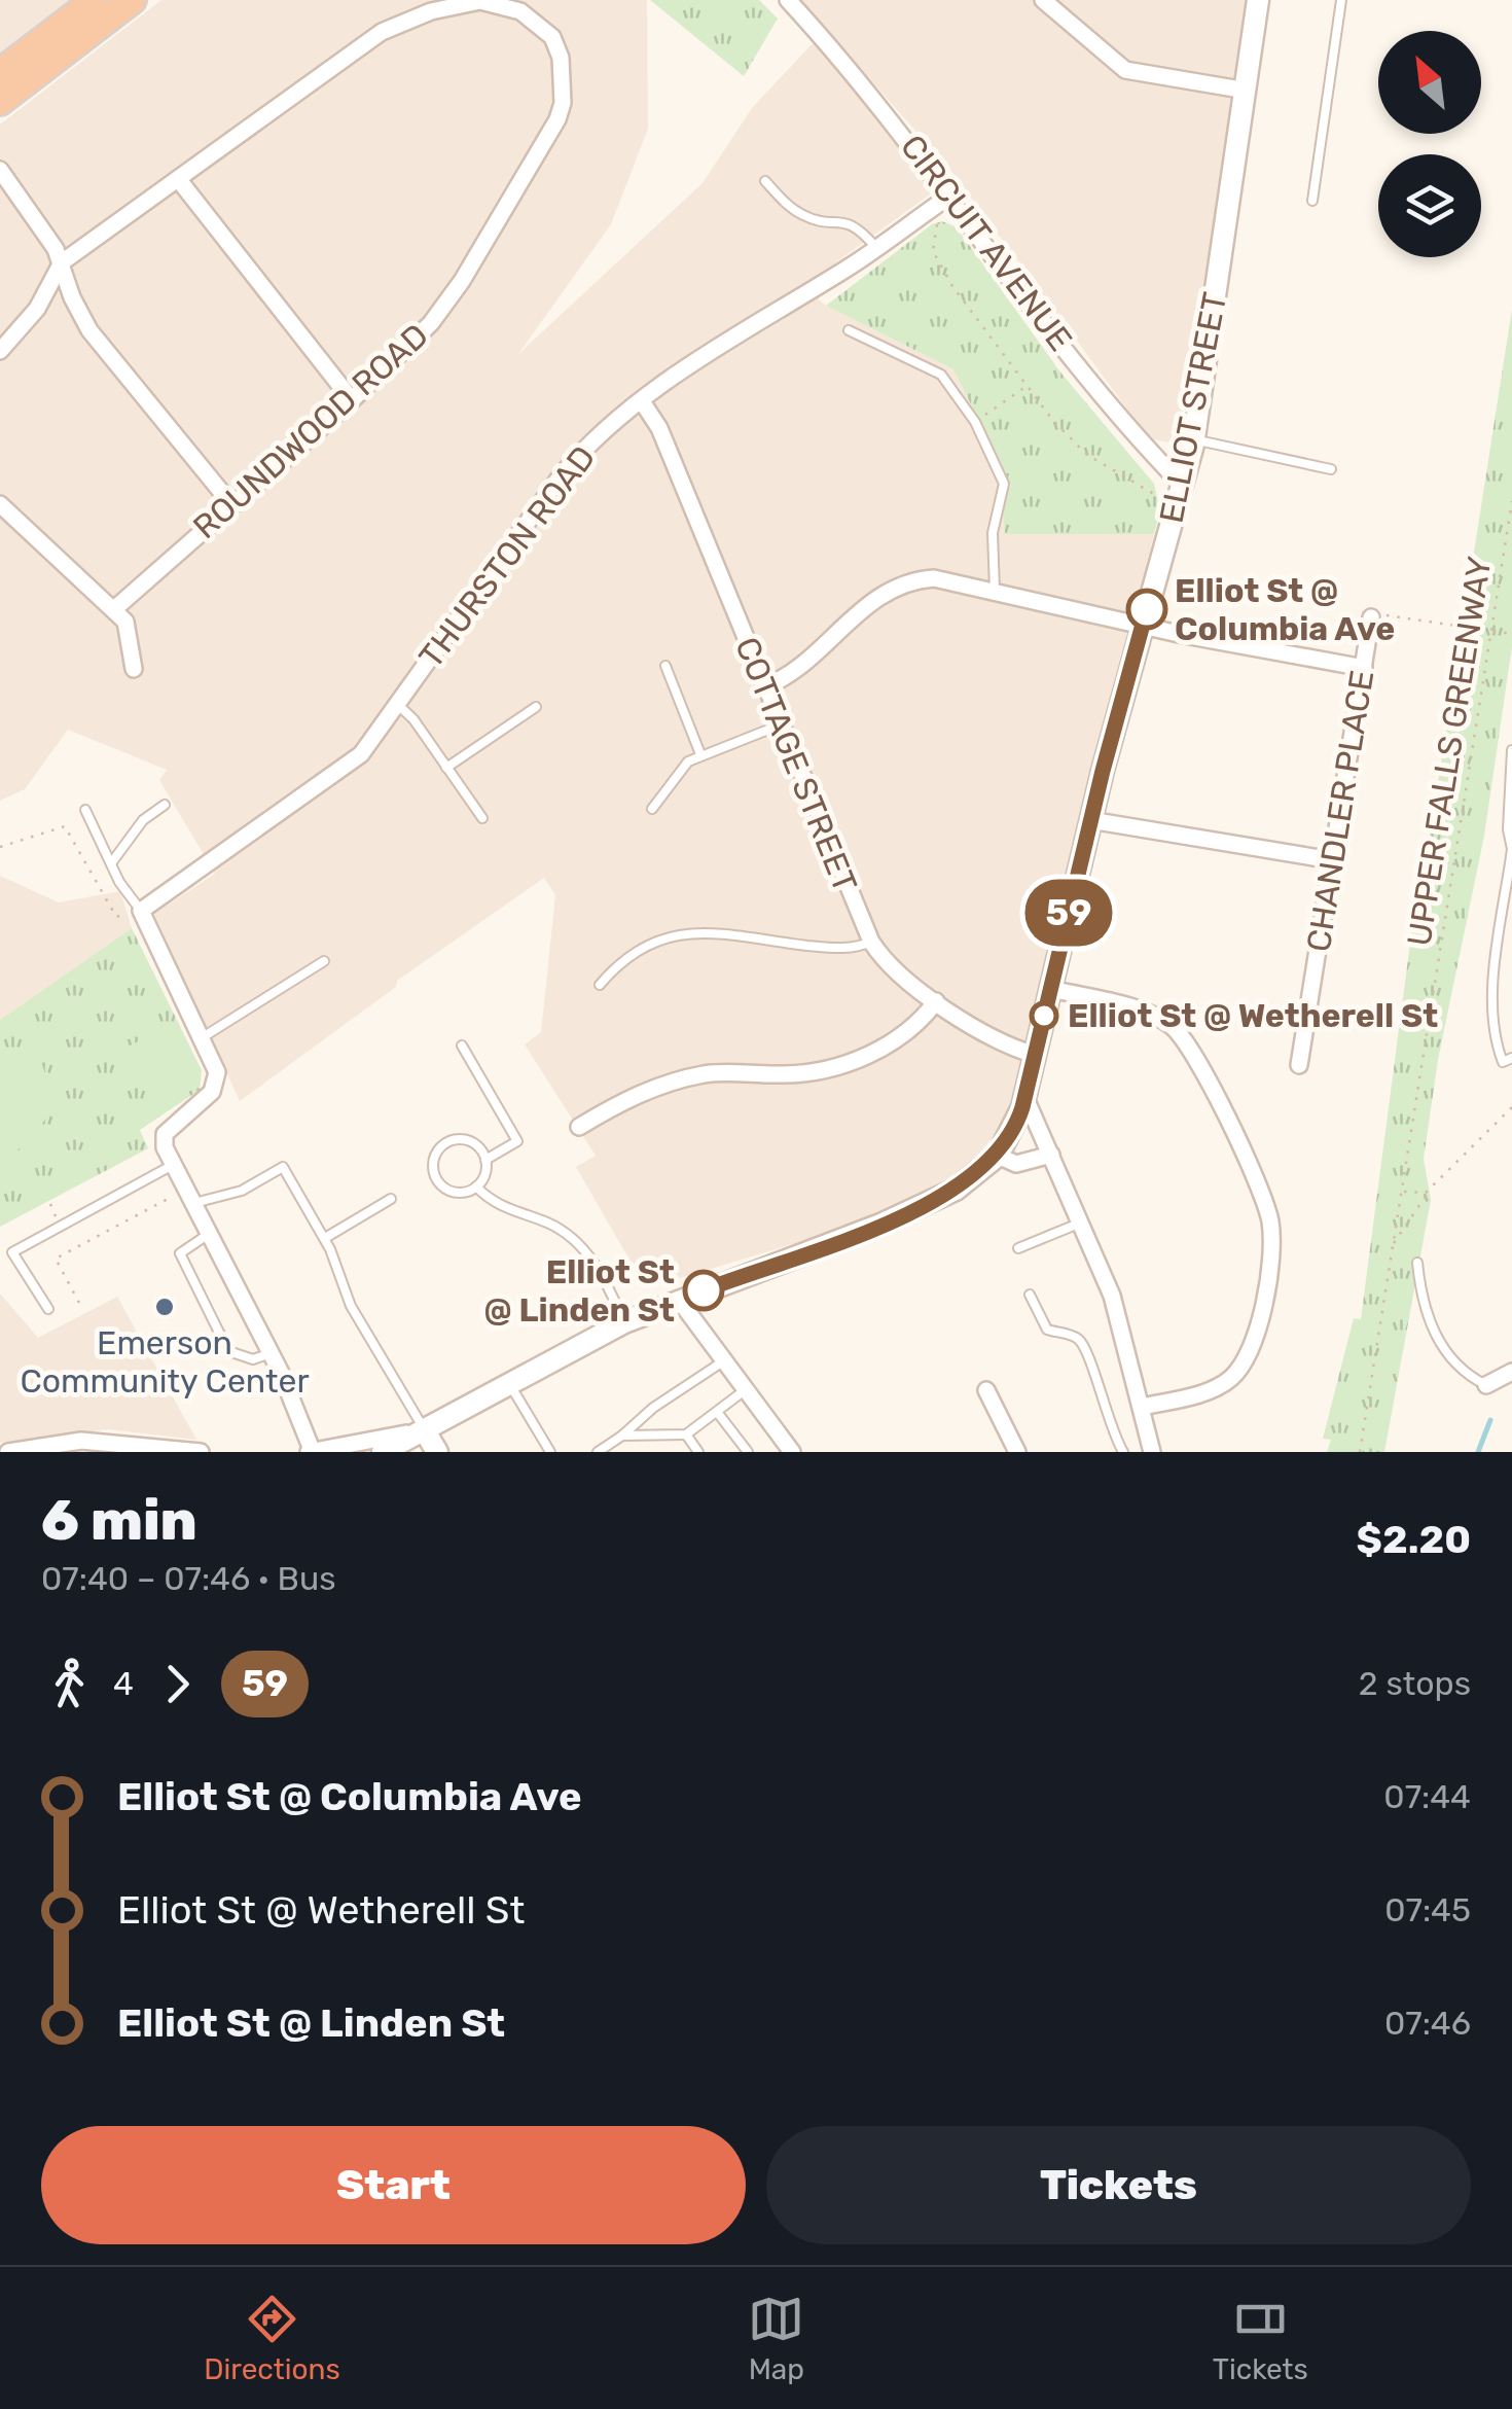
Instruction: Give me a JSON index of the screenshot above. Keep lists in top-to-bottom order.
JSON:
{
  "streets": {
    "street": [
      "CIRCUIT AVENUE",
      "ELLIOT STREET",
      "ROUNDWOOD ROAD",
      "THURSTON ROAD",
      "COTTAGE STREET",
      "CHANDLER PLACE"
    ],
    "path": ["UPPER FALLS GREENWAY"]
  },
  "crossings": [
    ["CIRCUIT AVENUE", "ELLIOT STREET"],
    ["CIRCUIT AVENUE", "THURSTON ROAD"],
    ["ELLIOT STREET", "COTTAGE STREET"],
    ["THURSTON ROAD", "COTTAGE STREET"]
  ],
  "places": [
    "Elliot St @ Columbia Ave",
    "Elliot St @ Wetherell St",
    "Elliot St @ Linden St",
    "Emerson Community Center"
  ],
  "lines": ["bus line 59"],
  "north": "top left",
  "page": {
    "on_map": "59",
    "heading": ["6 min", "07:40 – 07:46 · Bus", "$2.20"],
    "legs": ["4", "59", "2 stops"],
    "list": [
      {
        "name": "Elliot St @ Columbia Ave",
        "value": "07:44"
      },
      {
        "name": "Elliot St @ Wetherell St",
        "value": "07:45"
      },
      {
        "name": "Elliot St @ Linden St",
        "value": "07:46"
      }
    ],
    "buttons": ["Start", "Tickets"],
    "tabs": ["Directions", "Map", "Tickets"]
  }
}
